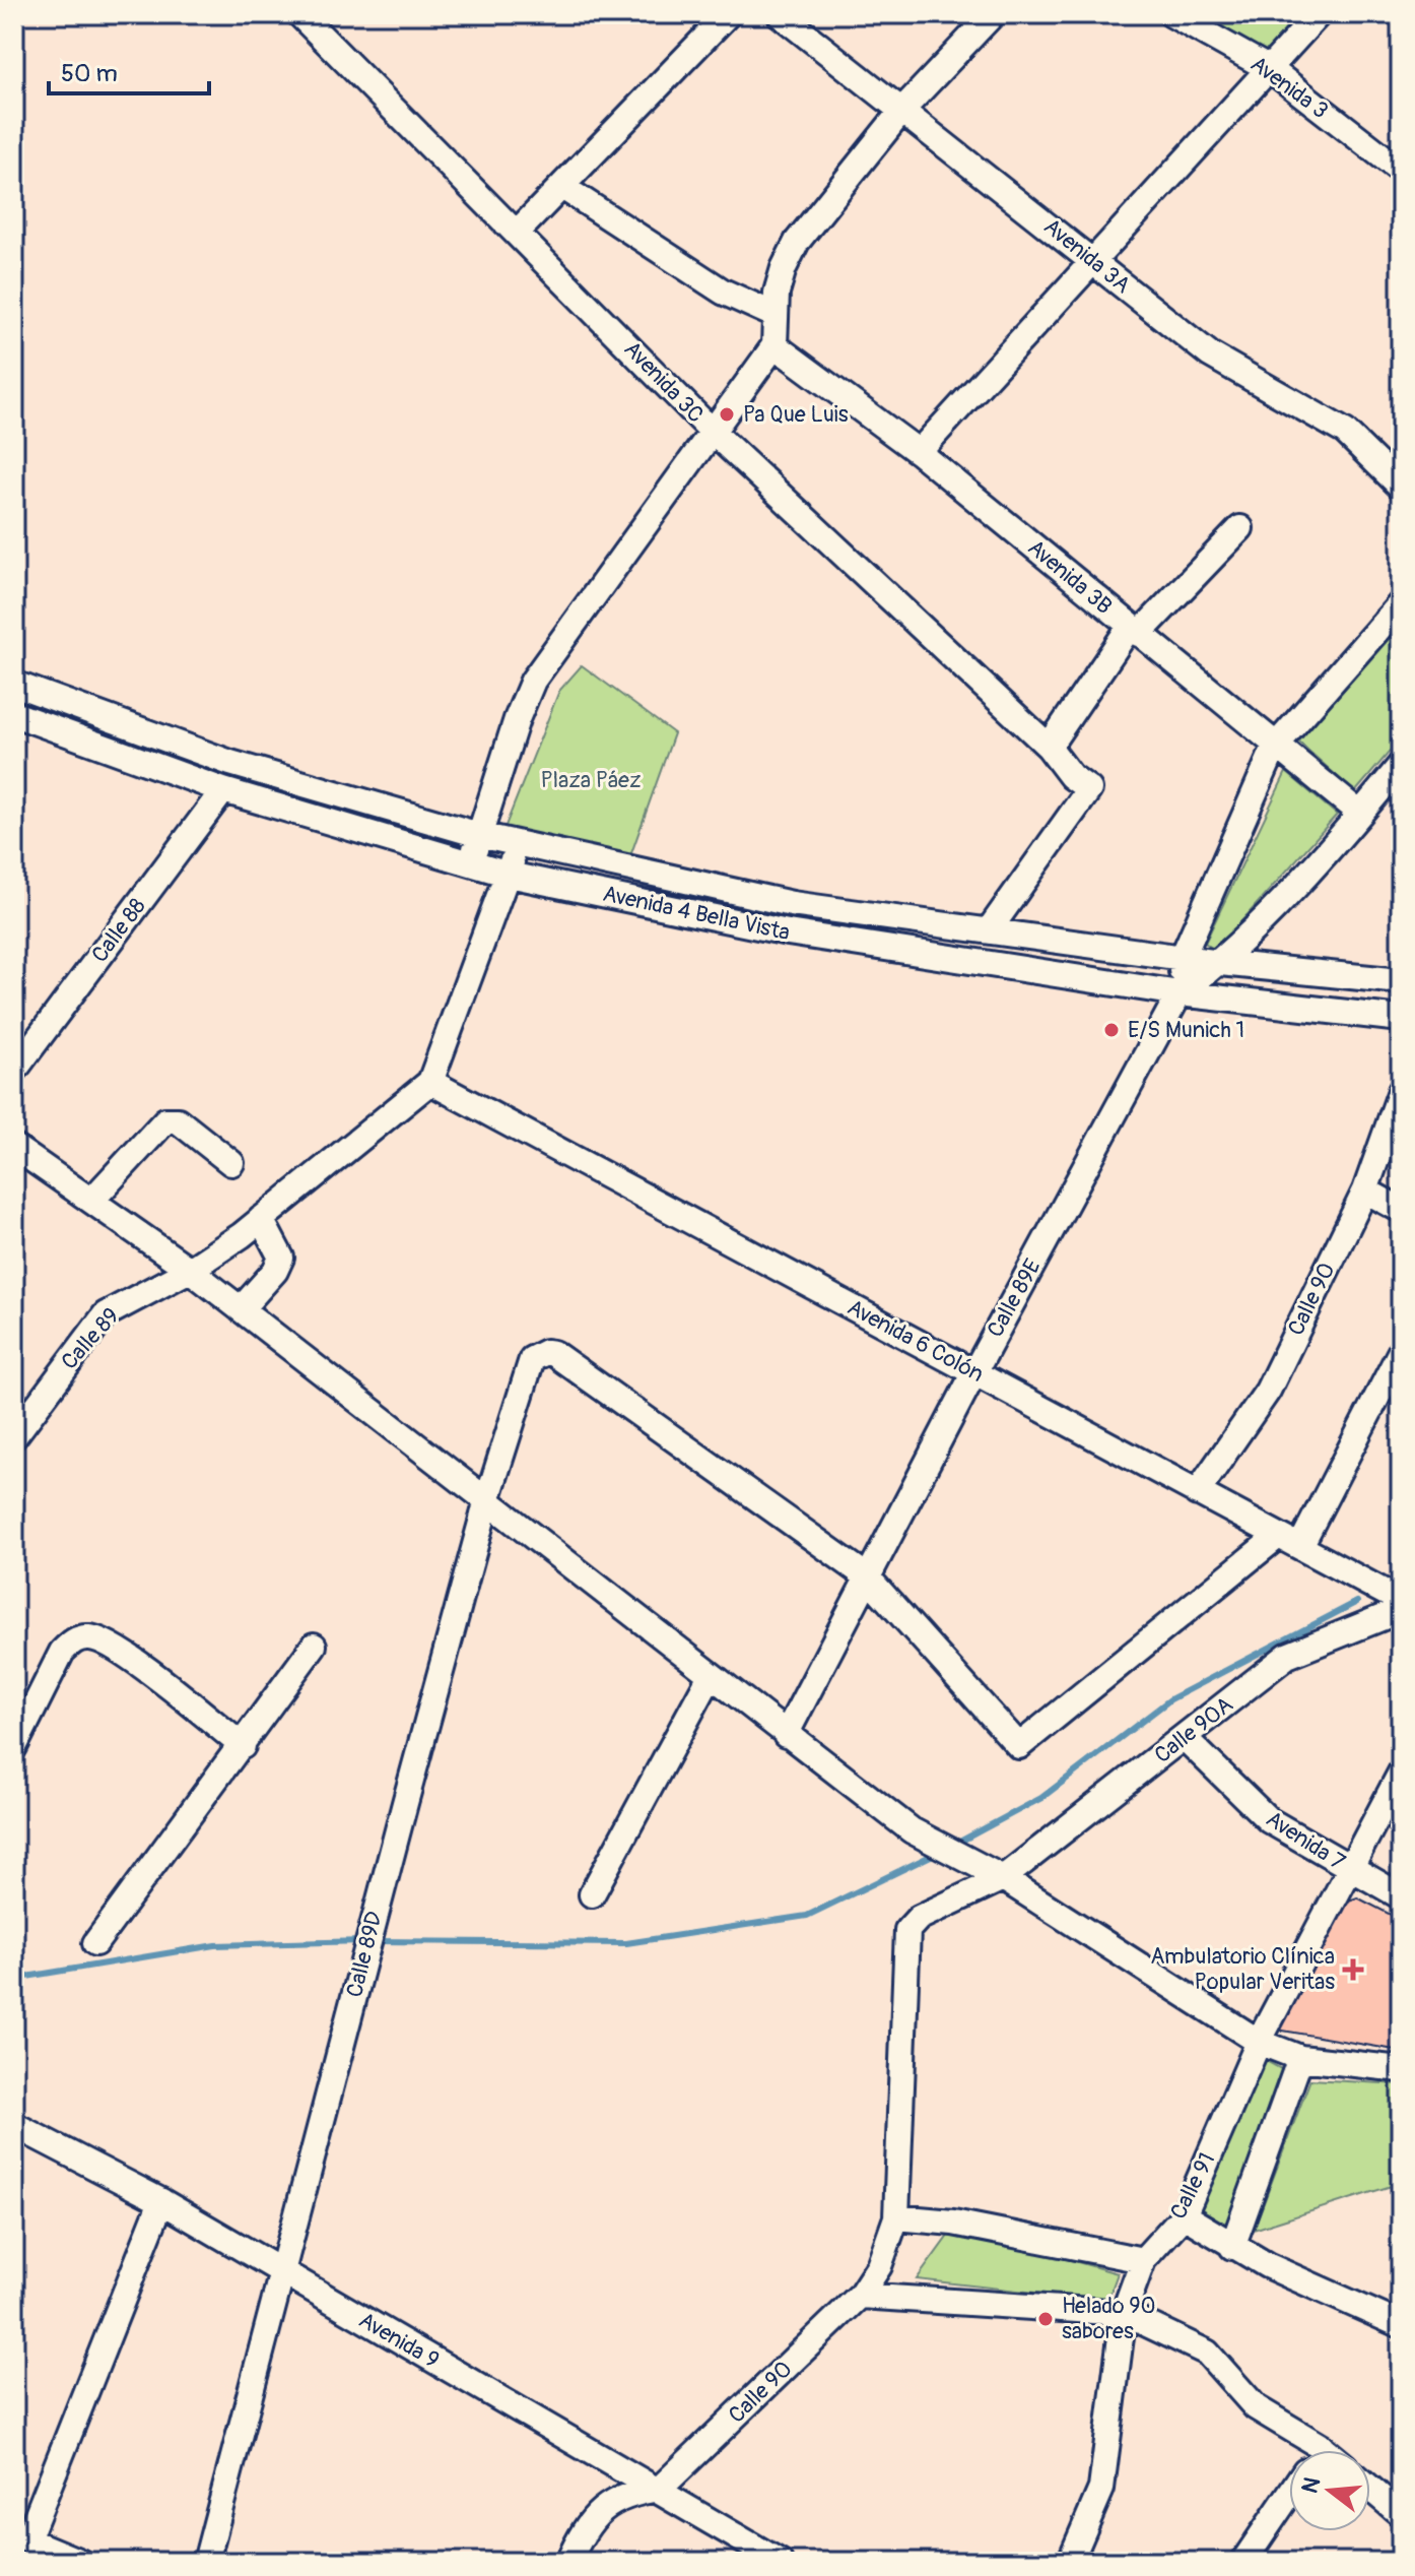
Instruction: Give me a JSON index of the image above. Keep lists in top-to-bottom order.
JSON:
{
  "streets": {
    "street": [
      "Avenida 3",
      "Avenida 3A",
      "Avenida 3C",
      "Avenida 3B",
      "Avenida 4 Bella Vista",
      "Calle 88",
      "Calle 89E",
      "Calle 90",
      "Calle 89",
      "Avenida 6 Colón",
      "Calle 90A",
      "Avenida 7",
      "Calle 89D",
      "Calle 91",
      "Avenida 9"
    ]
  },
  "crossings": [
    ["Avenida 3C", "Avenida 4 Bella Vista"],
    ["Avenida 4 Bella Vista", "Calle 88"],
    ["Avenida 4 Bella Vista", "Calle 89E"],
    ["Calle 89E", "Avenida 6 Colón"],
    ["Calle 89E", "Calle 89D"],
    ["Calle 90", "Avenida 6 Colón"],
    ["Calle 90", "Calle 90A"],
    ["Calle 90", "Avenida 9"],
    ["Calle 89", "Avenida 6 Colón"],
    ["Calle 90A", "Avenida 7"],
    ["Avenida 7", "Calle 91"],
    ["Calle 89D", "Avenida 9"]
  ],
  "parks": ["Plaza Páez"],
  "places": {
    "other": ["Pa Que Luis", "E/S Munich 1", "Helado 90 sabores"],
    "health": ["Ambulatorio Clínica Popular Veritas"]
  },
  "scale_bar": "50 m",
  "north": "left"
}
